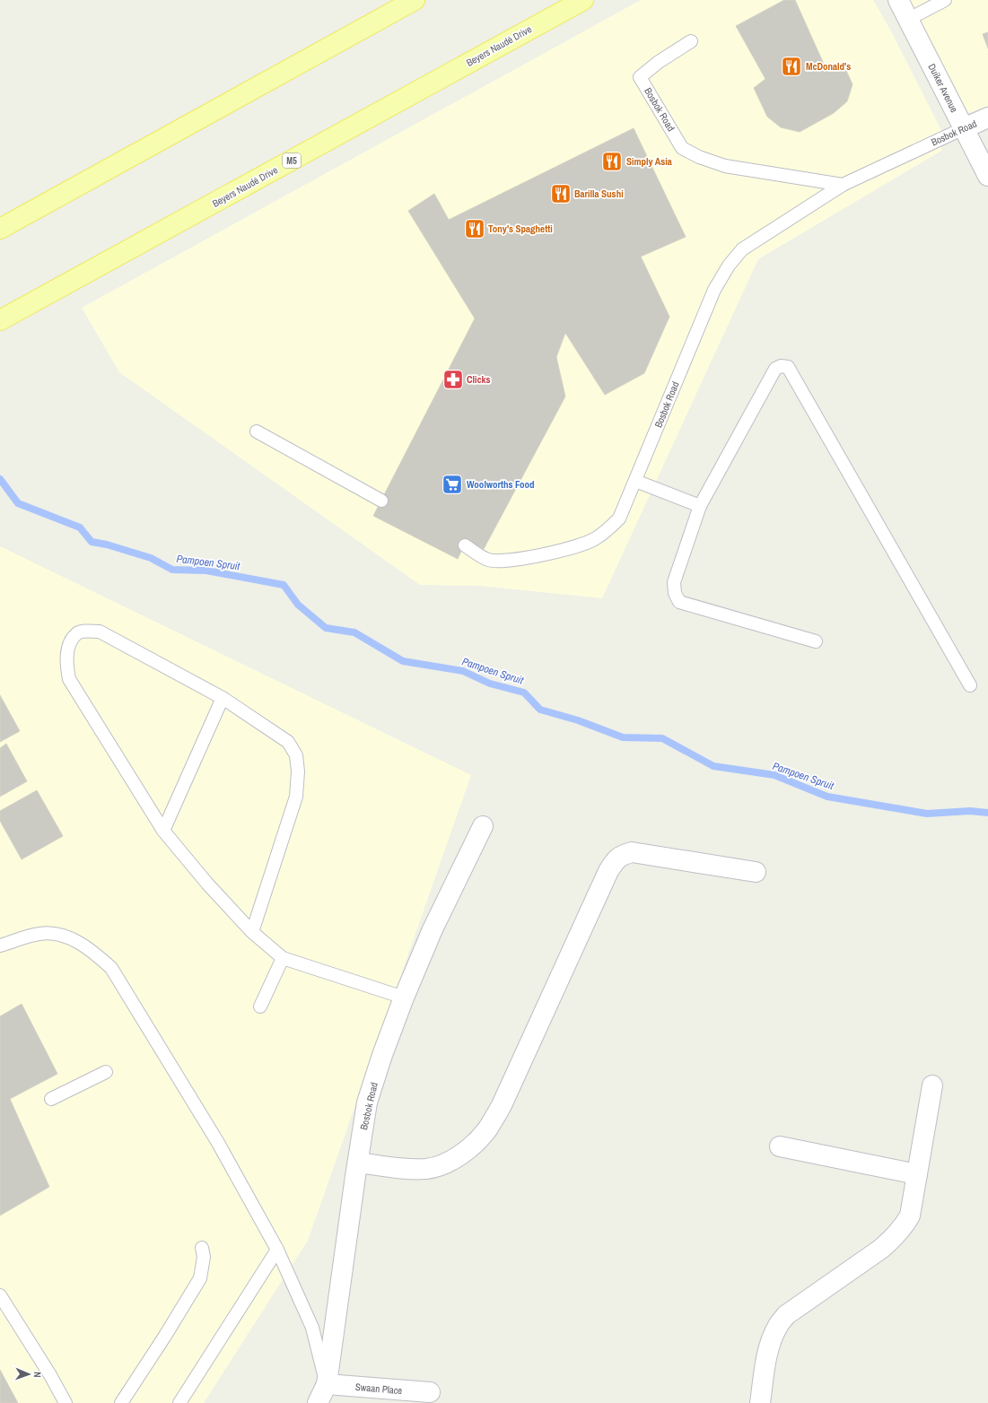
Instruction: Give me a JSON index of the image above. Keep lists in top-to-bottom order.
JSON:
{
  "streets": {
    "main road": ["Beyers Naudé Drive", "M5"],
    "street": ["Duiker Avenue", "Bosbok Road", "Swaan Place"]
  },
  "crossings": [
    ["Duiker Avenue", "Bosbok Road"],
    ["Bosbok Road", "Swaan Place"]
  ],
  "water": ["Pampoen Spruit"],
  "places": {
    "restaurant": [
      "McDonald's",
      "Simply Asia",
      "Barilla Sushi",
      "Tony's Spaghetti"
    ],
    "pharmacy": ["Clicks"],
    "supermarket": ["Woolworths Food"]
  },
  "north": "right"
}
